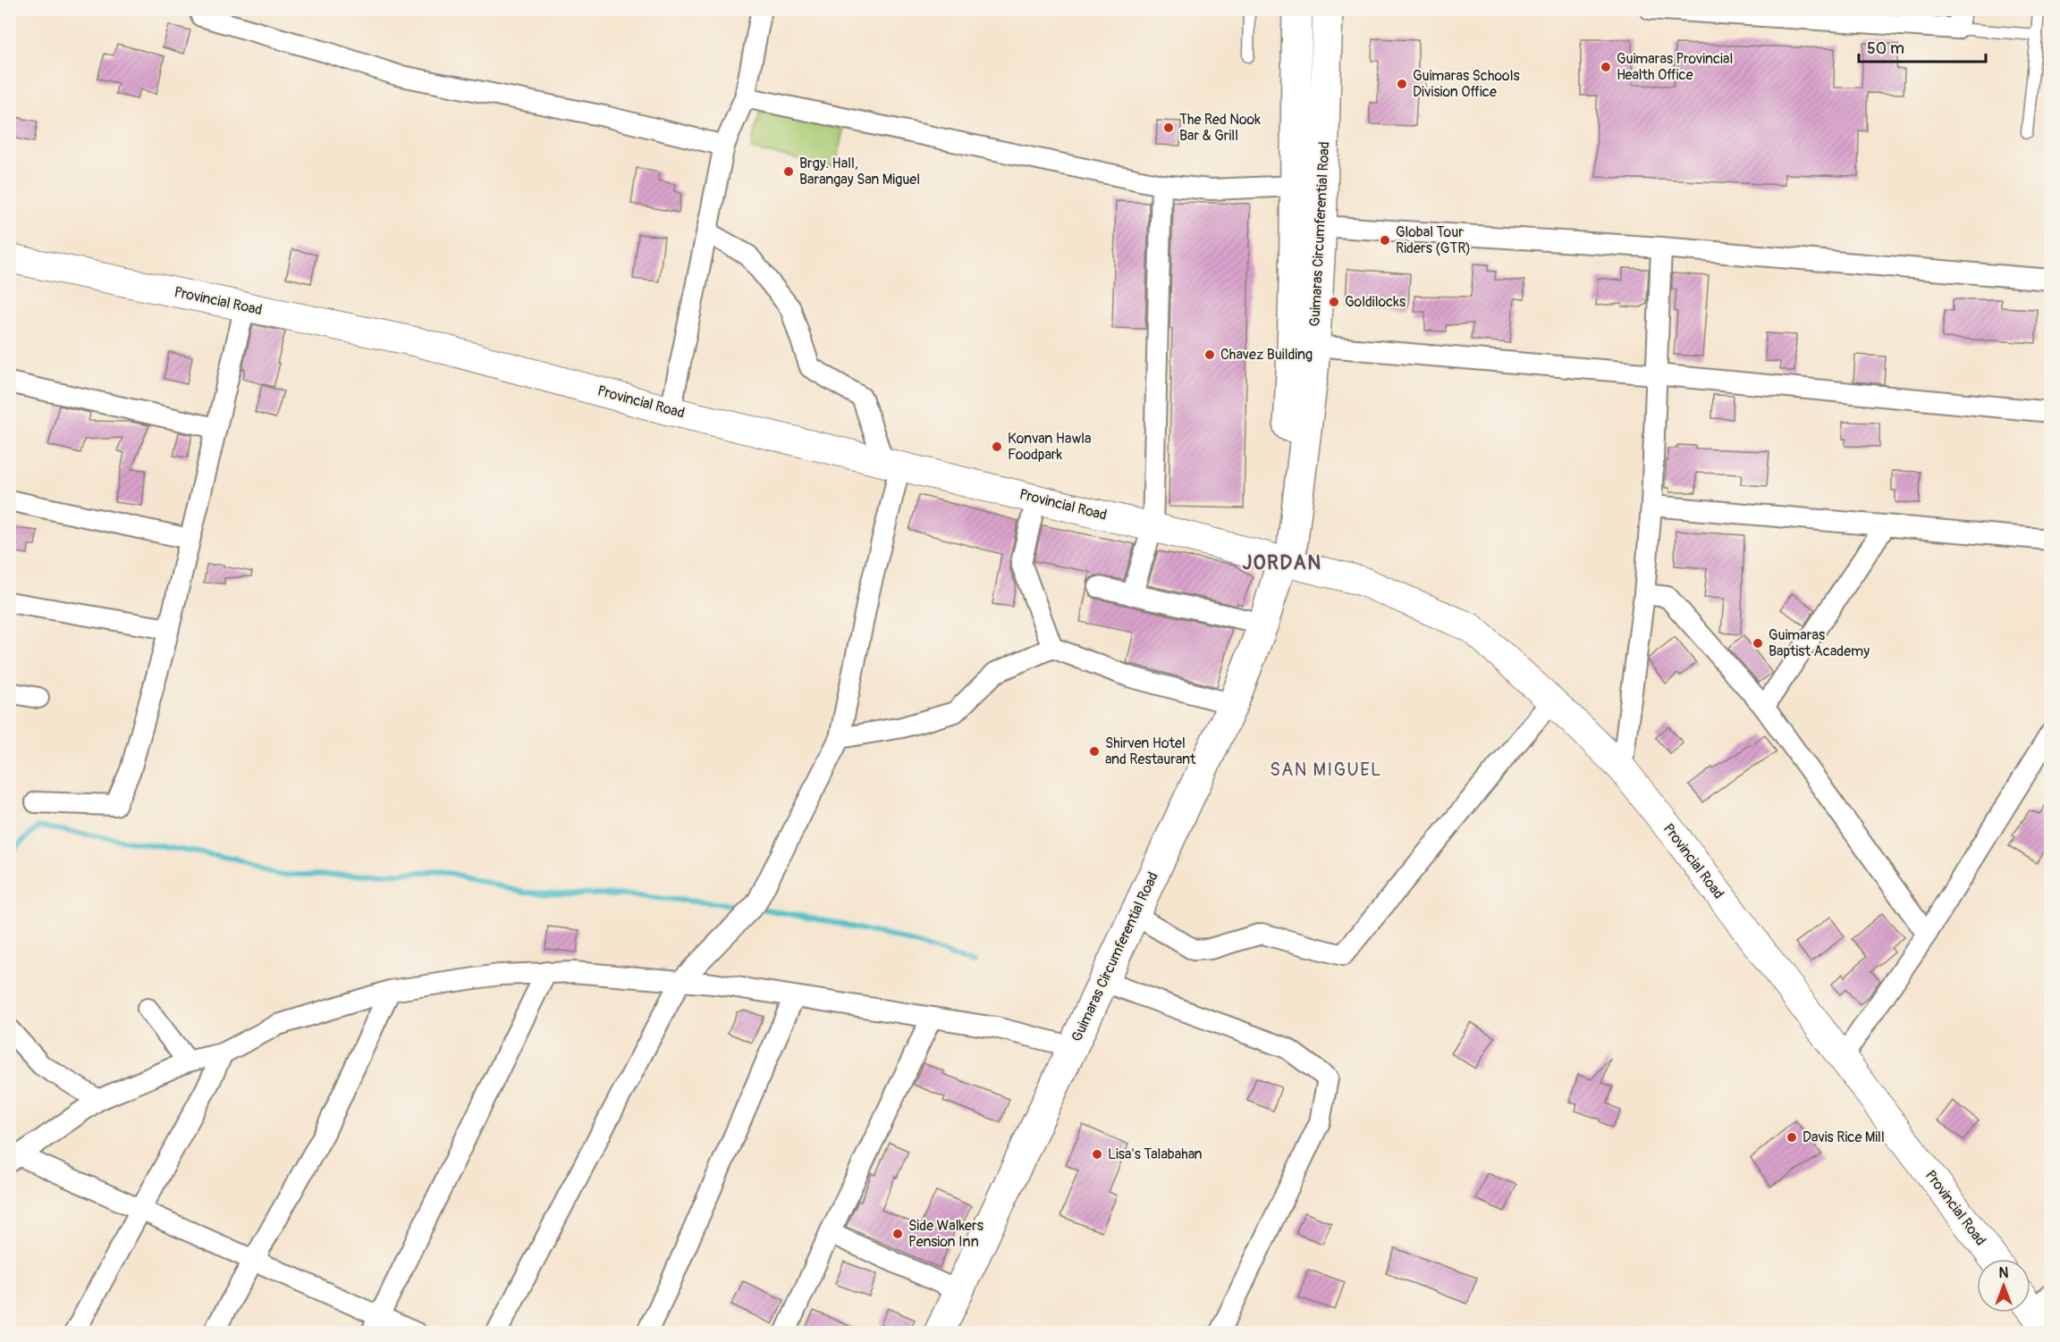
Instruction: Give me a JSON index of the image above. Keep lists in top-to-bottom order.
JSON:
{
  "streets": {
    "main road": ["Guimaras Circumferential Road"],
    "street": ["Provincial Road"]
  },
  "crossings": [
    ["Guimaras Circumferential Road", "Provincial Road"]
  ],
  "districts": ["JORDAN", "SAN MIGUEL"],
  "places": [
    "Guimaras Provincial Health Office",
    "Guimaras Schools Division Office",
    "The Red Nook Bar & Grill",
    "Brgy. Hall, Barangay San Miguel",
    "Global Tour Riders (GTR)",
    "Goldilocks",
    "Chavez Building",
    "Konvan Hawla Foodpark",
    "Guimaras Baptist Academy",
    "Shirven Hotel and Restaurant",
    "Davis Rice Mill",
    "Lisa's Talabahan",
    "Side Walkers Pension Inn"
  ],
  "scale_bar": "50 m",
  "north": "top"
}
